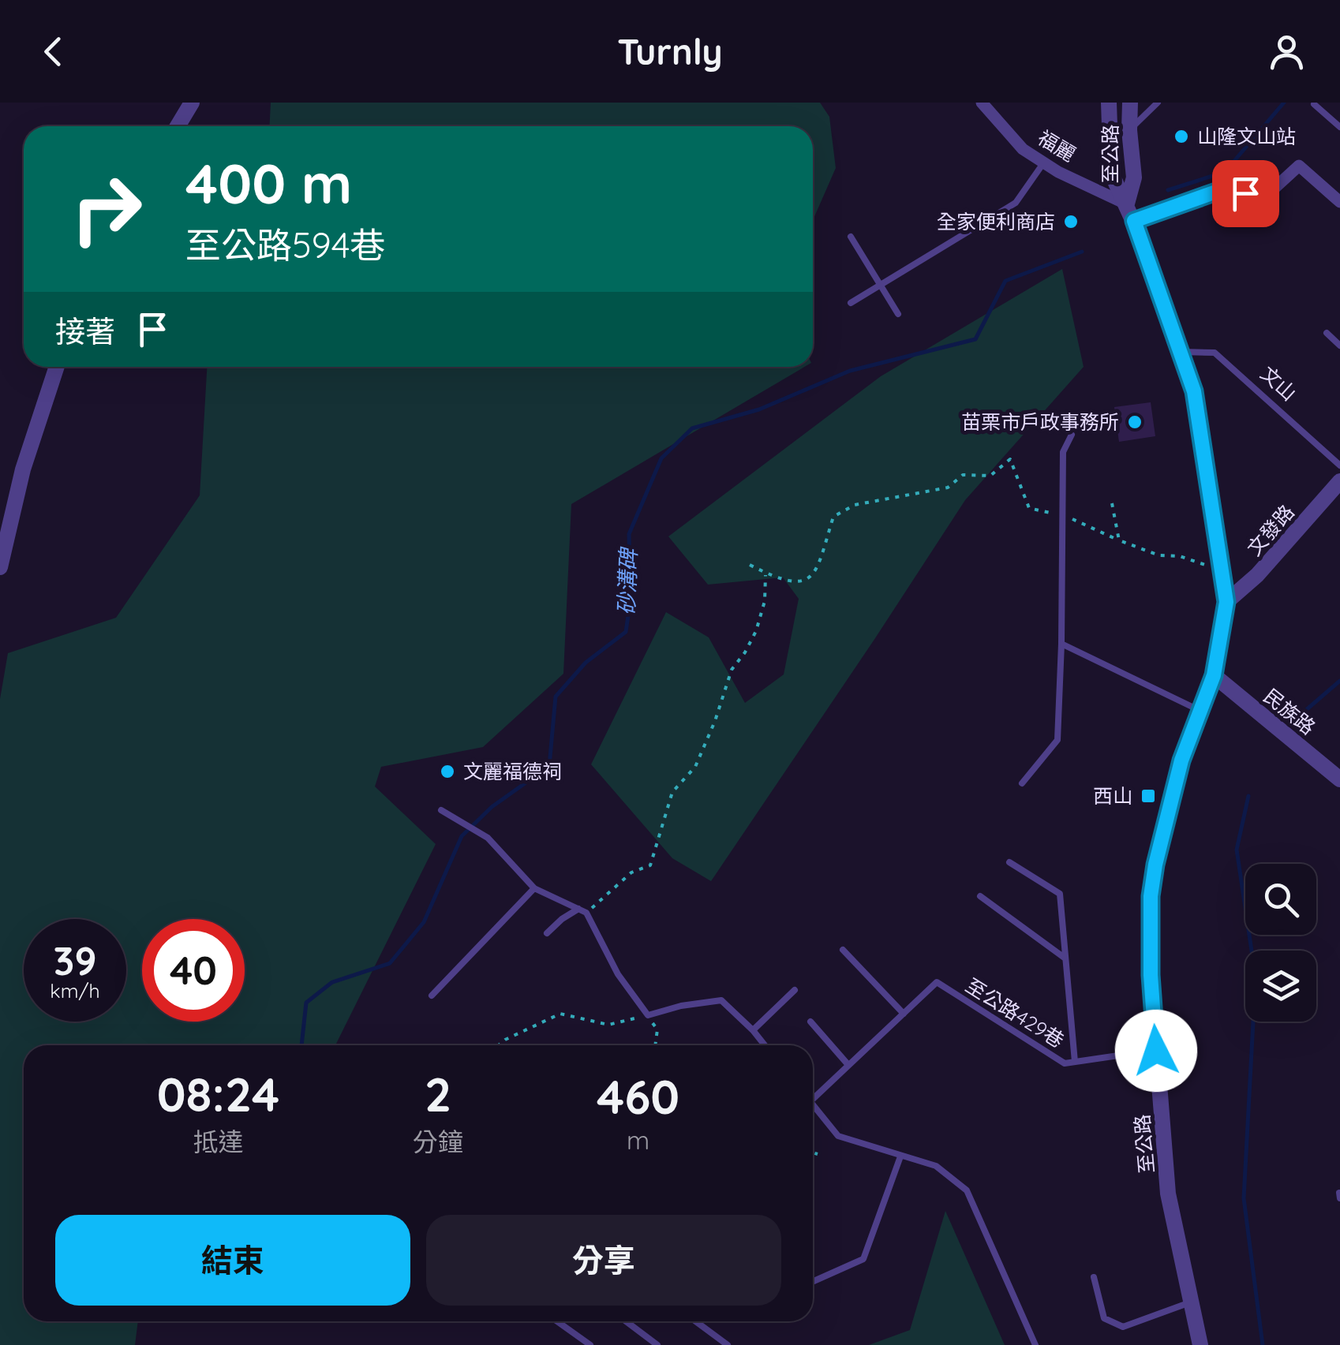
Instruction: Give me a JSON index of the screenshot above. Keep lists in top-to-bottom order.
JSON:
{
  "streets": {
    "street": [
      "福麗",
      "至公路",
      "文發路",
      "民族路"
    ],
    "lane": ["文山", "至公路429巷"]
  },
  "crossings": [
    ["福麗", "至公路"],
    ["至公路", "文山"],
    ["至公路", "文發路"],
    ["至公路", "民族路"],
    ["至公路", "至公路429巷"]
  ],
  "water": ["砂溝碑"],
  "places": {
    "other": [
      "山隆文山站",
      "全家便利商店",
      "苗栗市戶政事務所",
      "文麗福德祠"
    ],
    "transit": ["西山"]
  },
  "page": {
    "header": "Turnly",
    "turn": ["400 m", "至公路594巷"],
    "then": "接著",
    "speed": "39 km/h",
    "limit": "40",
    "eta": [
      "08:24",
      "抵達",
      "2",
      "分鐘",
      "460",
      "m"
    ],
    "buttons": ["結束", "分享"]
  }
}
